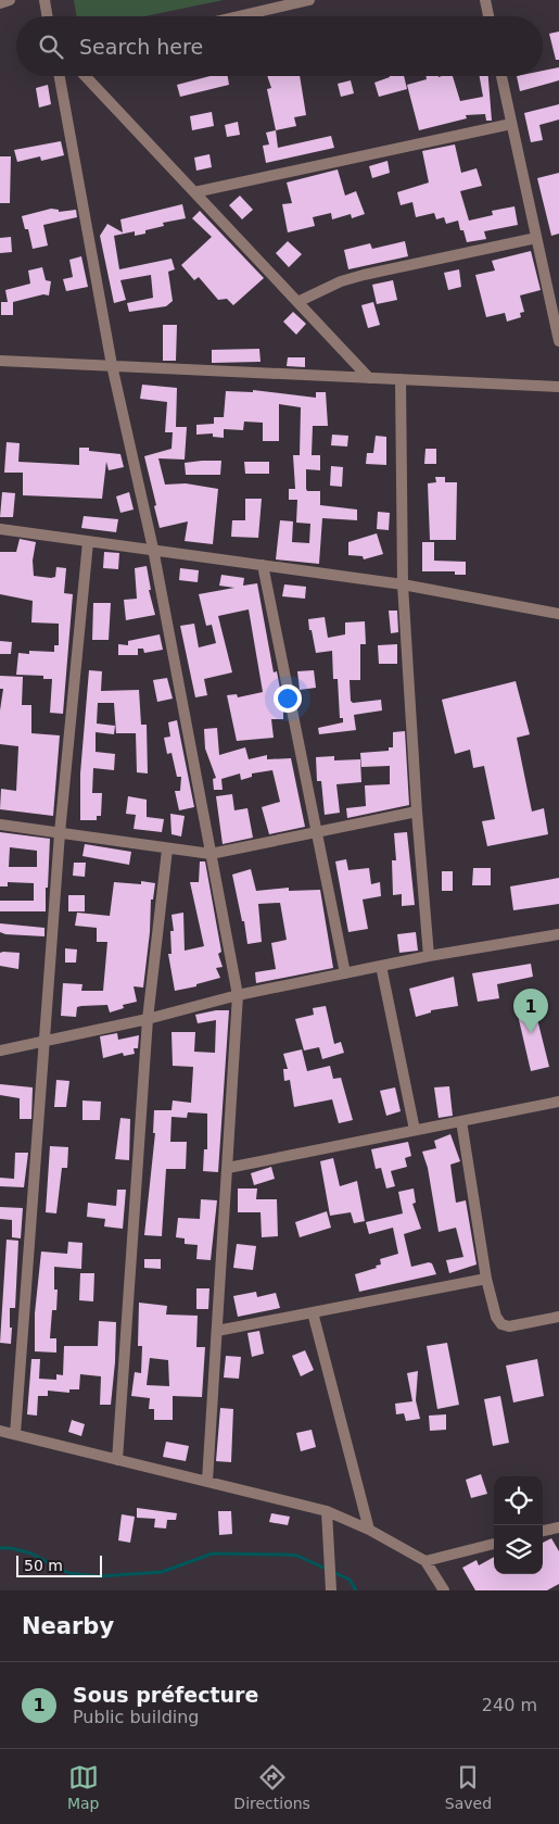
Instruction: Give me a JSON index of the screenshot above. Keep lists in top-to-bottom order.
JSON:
{
  "scale_bar": "50 m",
  "page": {
    "search": "Search here",
    "pins": "1",
    "scale": "50 m",
    "heading": "Nearby",
    "list": [
      {
        "mark": "1",
        "name": "Sous préfecture",
        "note": "Public building",
        "value": "240 m"
      }
    ],
    "nav": ["Map", "Directions", "Saved"]
  }
}
